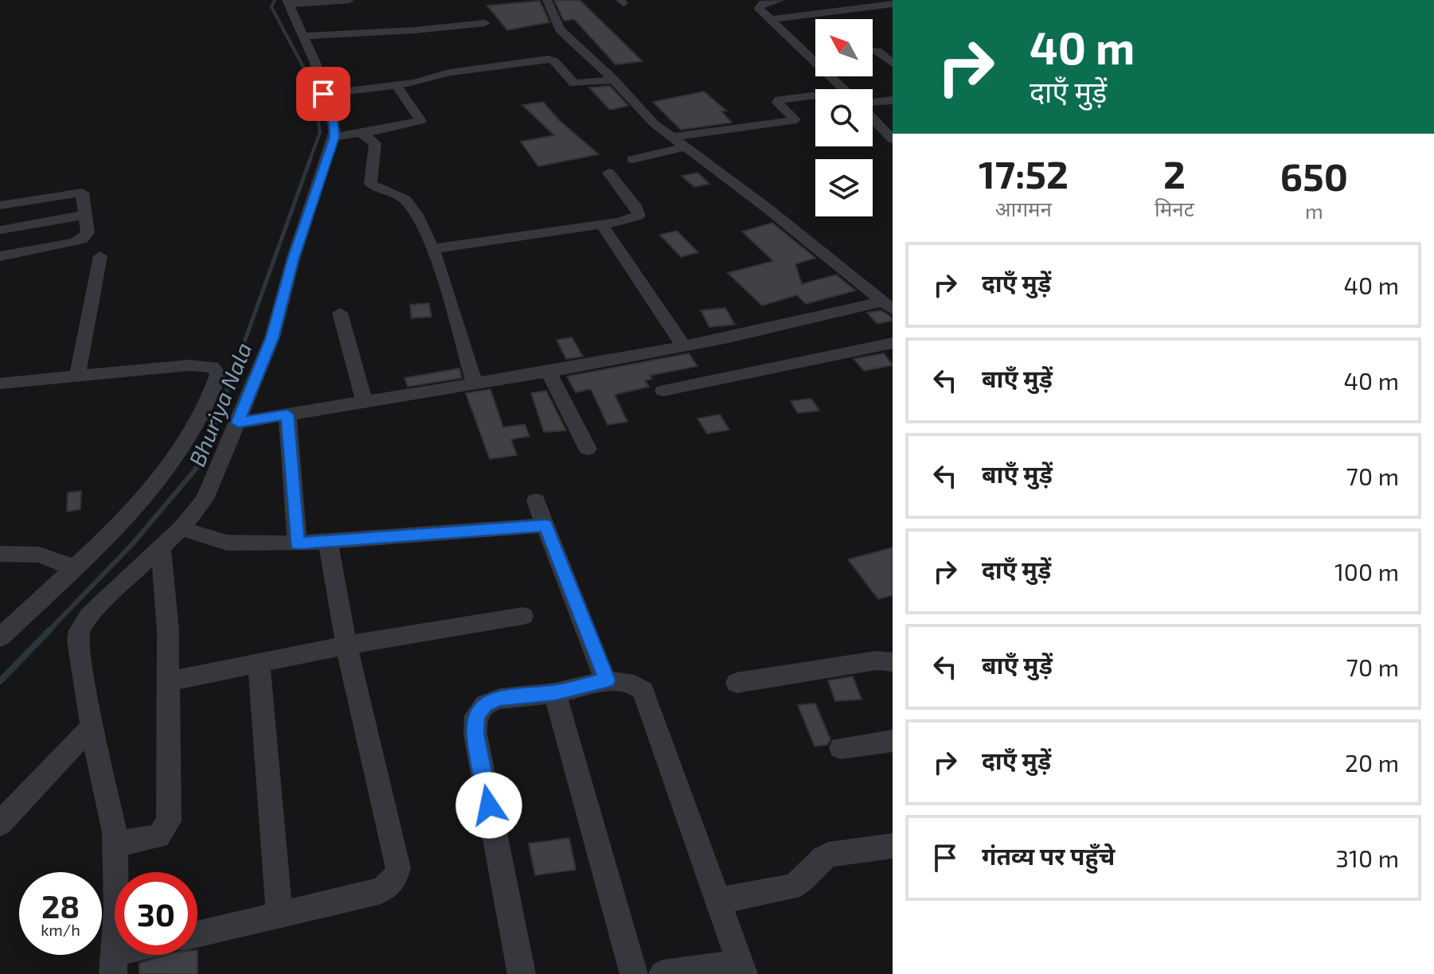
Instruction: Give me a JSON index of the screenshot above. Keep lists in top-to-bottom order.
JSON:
{
  "water": ["Bhuriya Nala"],
  "north": "top left",
  "page": {
    "turn": ["40 m", "दाएँ मुड़ें"],
    "eta": [
      "17:52",
      "आगमन",
      "2",
      "मिनट",
      "650",
      "m"
    ],
    "list": [
      {
        "name": "दाएँ मुड़ें",
        "value": "40 m"
      },
      {
        "name": "बाएँ मुड़ें",
        "value": "40 m"
      },
      {
        "name": "बाएँ मुड़ें",
        "value": "70 m"
      },
      {
        "name": "दाएँ मुड़ें",
        "value": "100 m"
      },
      {
        "name": "बाएँ मुड़ें",
        "value": "70 m"
      },
      {
        "name": "दाएँ मुड़ें",
        "value": "20 m"
      },
      {
        "name": "गंतव्य पर पहुँचे",
        "value": "310 m"
      }
    ],
    "speed": "28 km/h",
    "limit": "30"
  }
}
